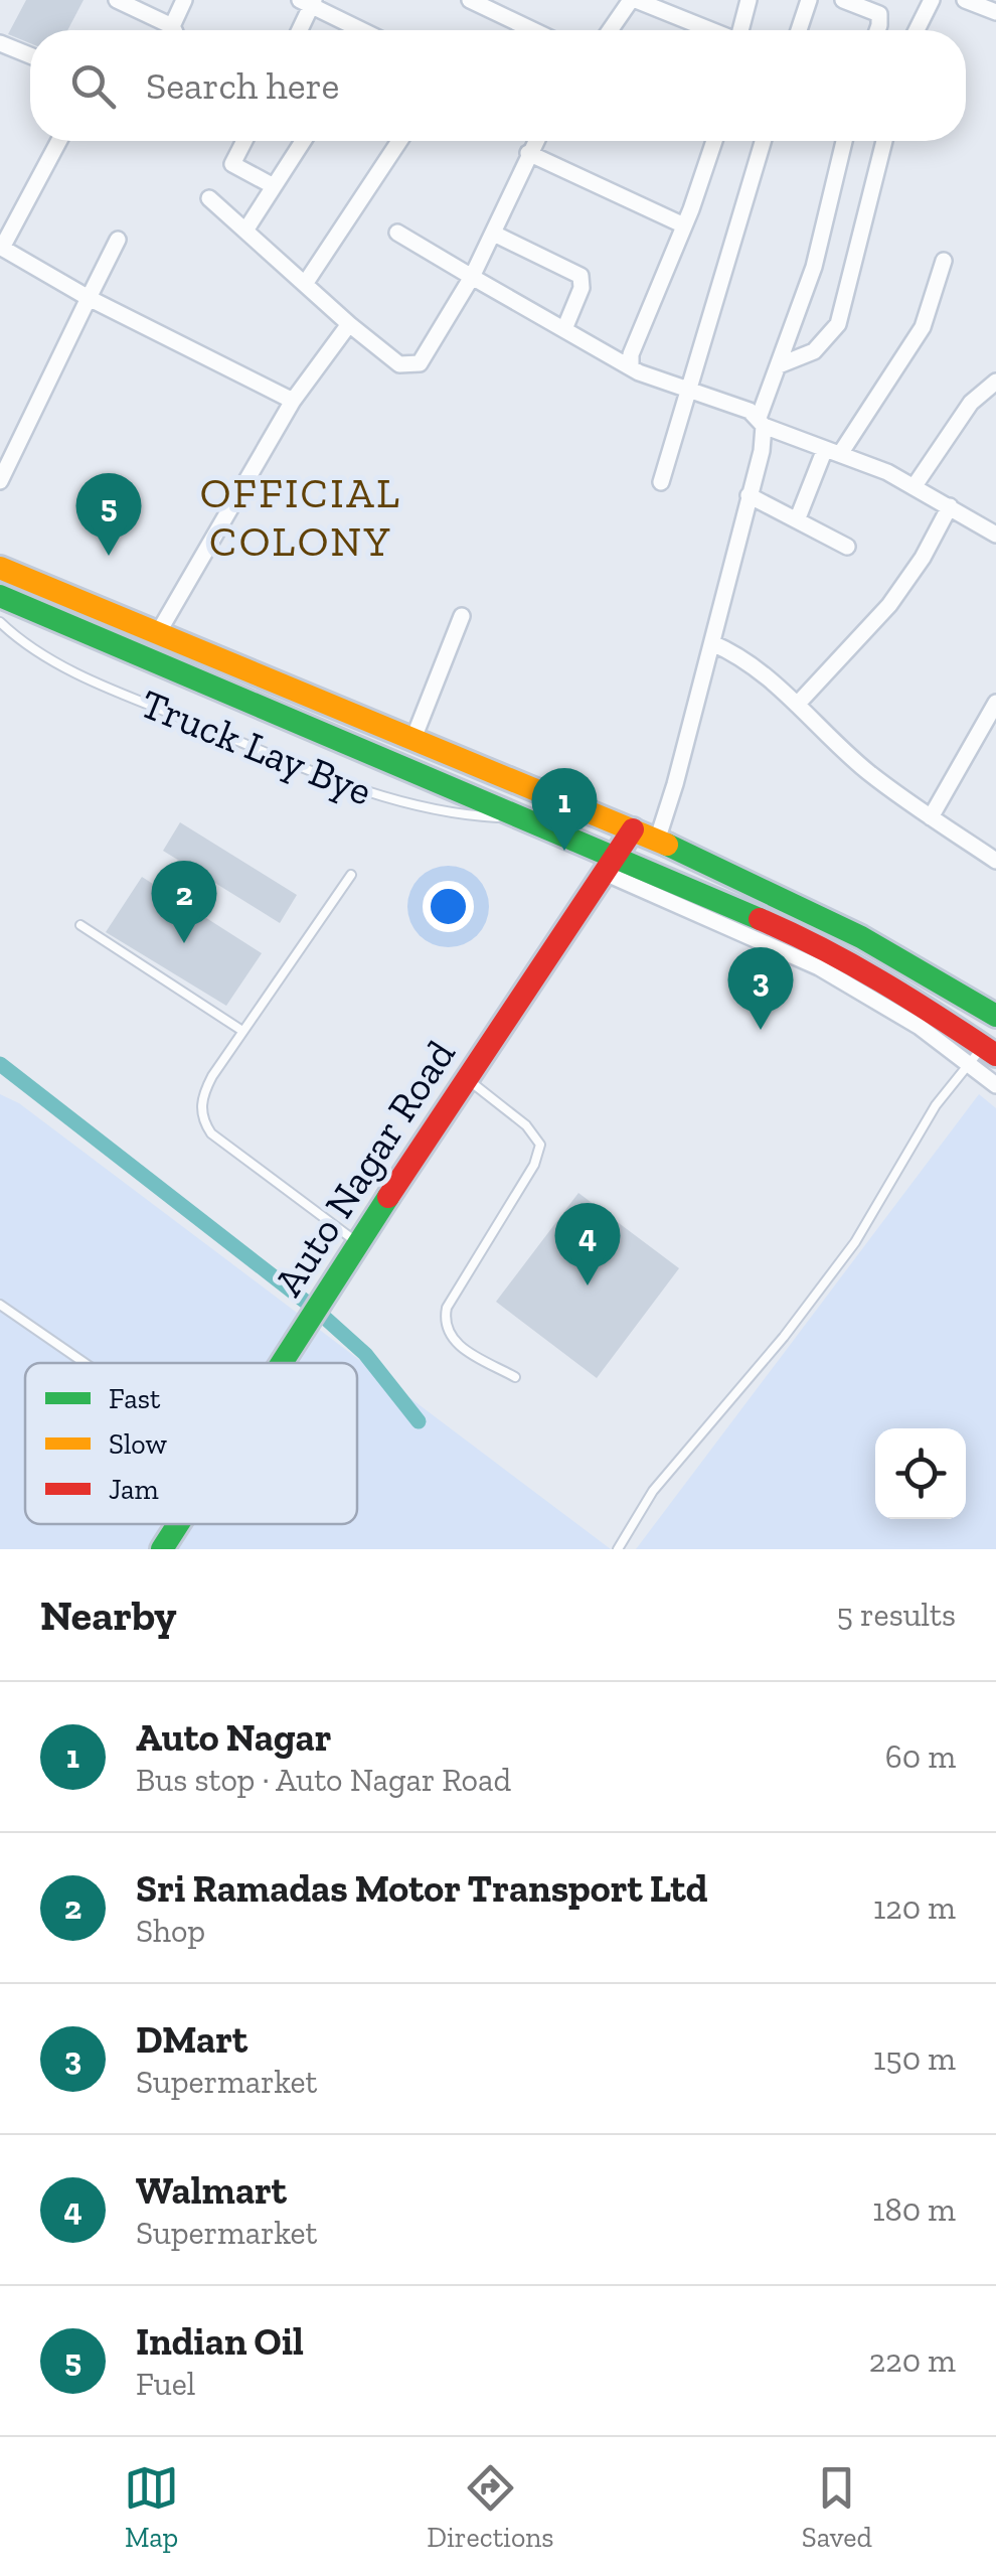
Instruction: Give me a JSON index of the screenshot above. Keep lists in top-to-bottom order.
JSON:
{
  "streets": {
    "main road": ["Auto Nagar Road"],
    "lane": ["Truck Lay Bye"]
  },
  "districts": ["OFFICIAL COLONY"],
  "legend": ["Fast", "Slow", "Jam"],
  "page": {
    "search": "Search here",
    "pins": [
      "5",
      "1",
      "2",
      "3",
      "4"
    ],
    "heading": ["Nearby", "5 results"],
    "list": [
      {
        "mark": "1",
        "name": "Auto Nagar",
        "note": "Bus stop · Auto Nagar Road",
        "value": "60 m"
      },
      {
        "mark": "2",
        "name": "Sri Ramadas Motor Transport Ltd",
        "note": "Shop",
        "value": "120 m"
      },
      {
        "mark": "3",
        "name": "DMart",
        "note": "Supermarket",
        "value": "150 m"
      },
      {
        "mark": "4",
        "name": "Walmart",
        "note": "Supermarket",
        "value": "180 m"
      },
      {
        "mark": "5",
        "name": "Indian Oil",
        "note": "Fuel",
        "value": "220 m"
      }
    ],
    "nav": ["Map", "Directions", "Saved"]
  }
}
